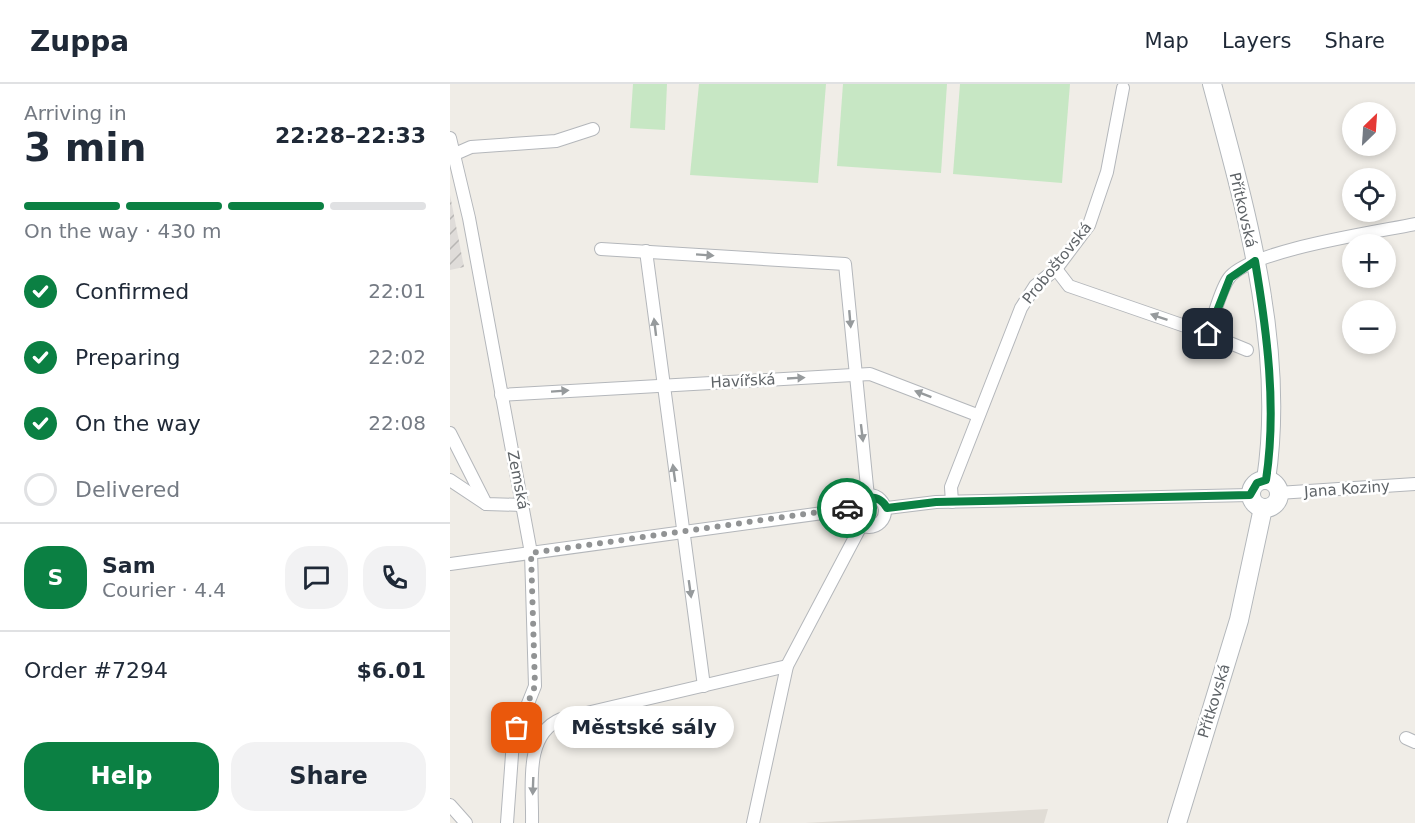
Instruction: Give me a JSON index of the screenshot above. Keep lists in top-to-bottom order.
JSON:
{
  "streets": {
    "street": [
      "Přítkovská",
      "Proboštovská",
      "Havířská",
      "Zemská",
      "Jana Koziny"
    ]
  },
  "crossings": [
    ["Přítkovská", "Jana Koziny"],
    ["Proboštovská", "Havířská"],
    ["Havířská", "Zemská"]
  ],
  "places": ["Městské sály"],
  "north": "top right",
  "page": {
    "header": "Zuppa",
    "nav": ["Map", "Layers", "Share"],
    "heading": ["3 min", "Arriving in", "22:28–22:33"],
    "panel": [
      "Sam",
      "Courier · 4.4",
      "Order #7294",
      "$6.01"
    ],
    "map_buttons": ["+", "−"],
    "bar": "On the way · 430 m",
    "list": [
      ["Confirmed", "22:01"],
      ["Preparing", "22:02"],
      ["On the way", "22:08"],
      "Delivered"
    ],
    "round": "S",
    "bubble": "Městské sály",
    "buttons": ["Help", "Share"]
  }
}
